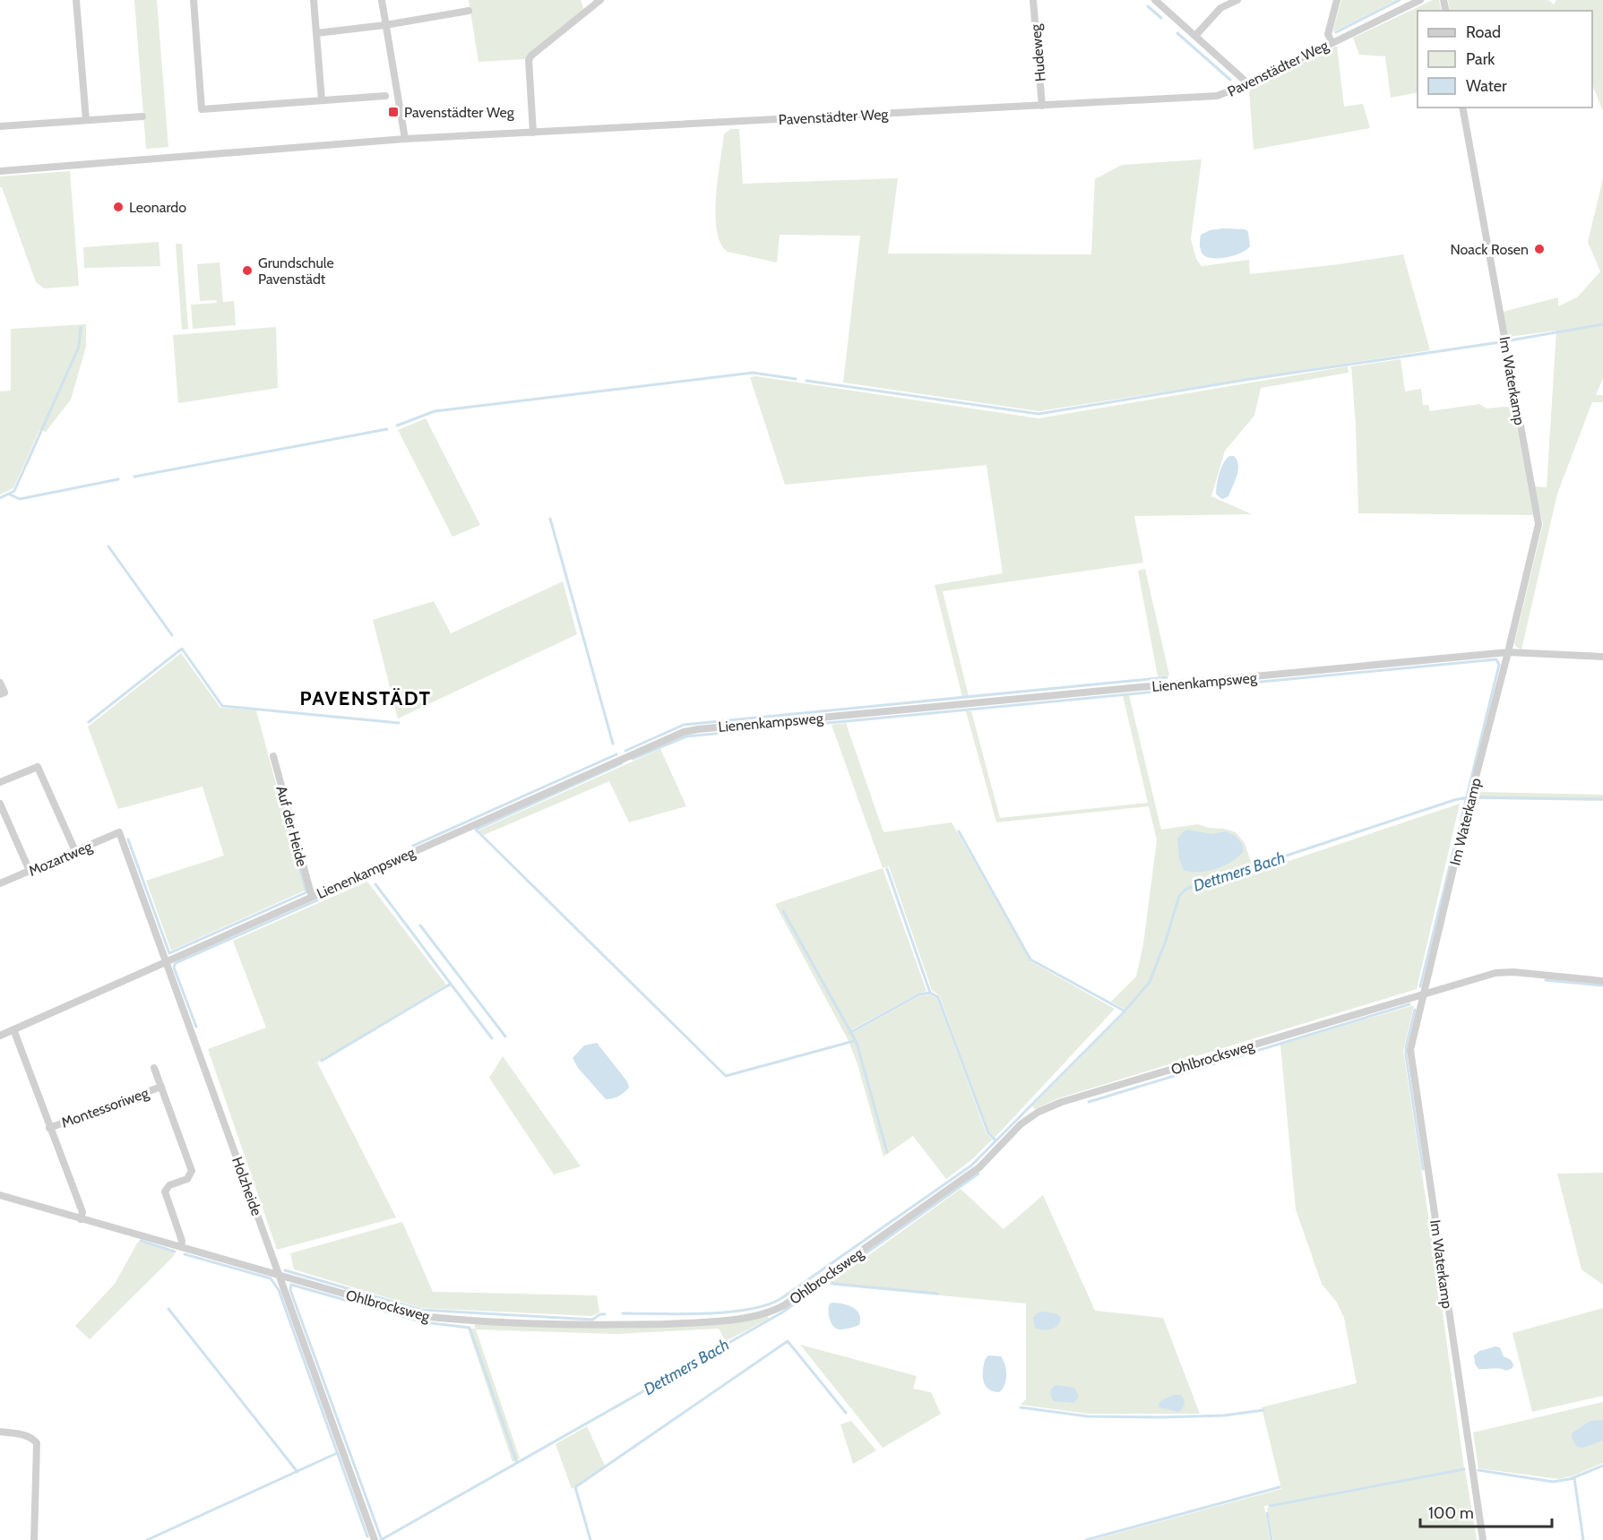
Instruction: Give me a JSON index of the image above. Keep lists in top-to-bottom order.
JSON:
{
  "streets": {
    "street": [
      "Hudeweg",
      "Pavenstädter Weg",
      "Im Waterkamp",
      "Lienenkampsweg",
      "Auf der Heide",
      "Mozartweg",
      "Ohlbrocksweg",
      "Montessoriweg",
      "Holzheide"
    ]
  },
  "crossings": [
    ["Hudeweg", "Pavenstädter Weg"],
    ["Im Waterkamp", "Lienenkampsweg"],
    ["Im Waterkamp", "Ohlbrocksweg"],
    ["Lienenkampsweg", "Auf der Heide"],
    ["Lienenkampsweg", "Montessoriweg"],
    ["Lienenkampsweg", "Holzheide"],
    ["Mozartweg", "Holzheide"],
    ["Ohlbrocksweg", "Montessoriweg"],
    ["Ohlbrocksweg", "Holzheide"]
  ],
  "districts": ["PAVENSTÄDT"],
  "water": ["Dettmers Bach"],
  "places": {
    "transit": ["Pavenstädter Weg"],
    "other": ["Leonardo", "Noack Rosen", "Grundschule Pavenstädt"]
  },
  "legend": ["Road", "Park", "Water"],
  "scale_bar": "100 m"
}
